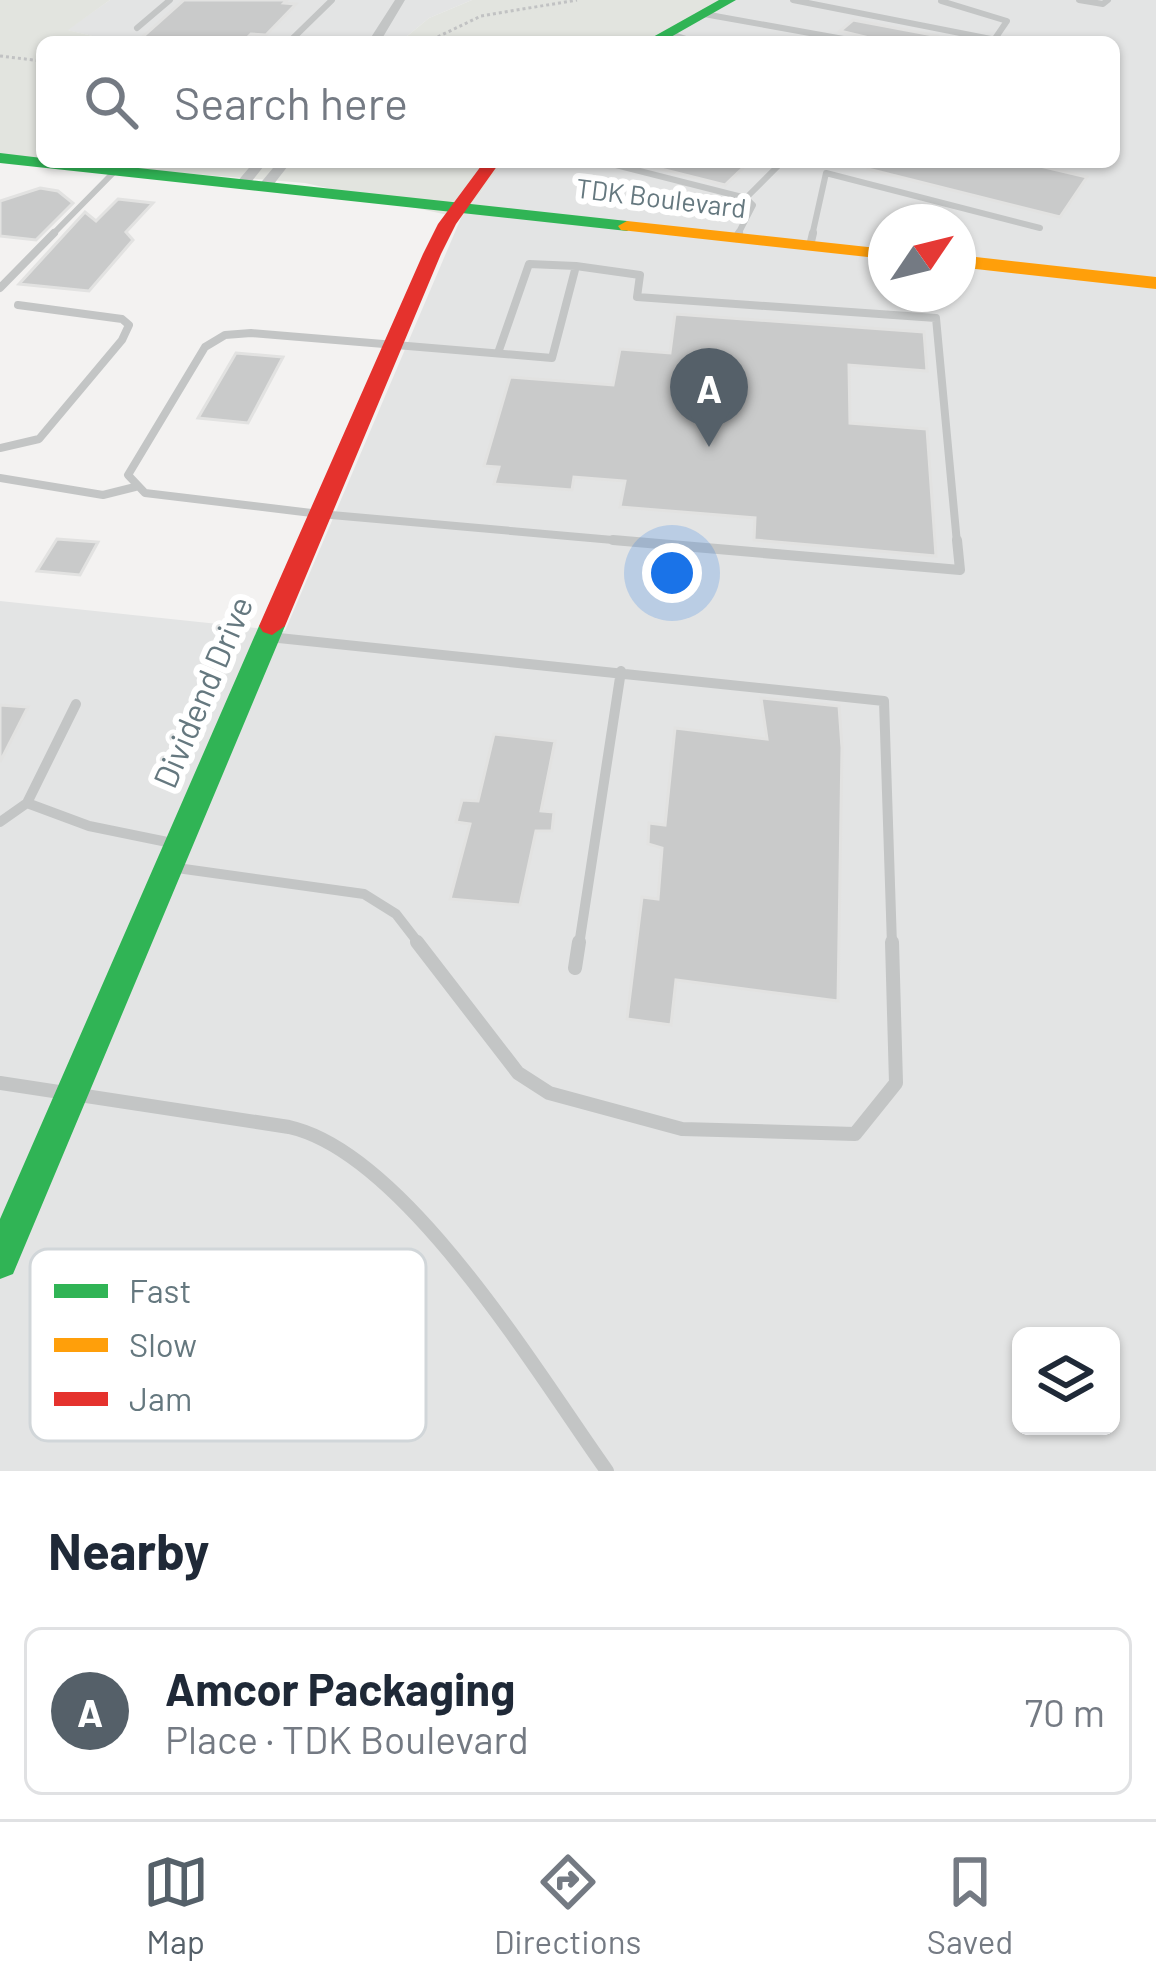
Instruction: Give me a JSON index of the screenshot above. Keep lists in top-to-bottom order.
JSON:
{
  "streets": {
    "street": ["TDK Boulevard", "Dividend Drive"]
  },
  "crossings": [
    ["TDK Boulevard", "Dividend Drive"]
  ],
  "legend": ["Fast", "Slow", "Jam"],
  "north": "top right",
  "page": {
    "search": "Search here",
    "pins": "A",
    "heading": "Nearby",
    "list": [
      {
        "mark": "A",
        "name": "Amcor Packaging",
        "note": "Place · TDK Boulevard",
        "value": "70 m"
      }
    ],
    "nav": ["Map", "Directions", "Saved"]
  }
}
